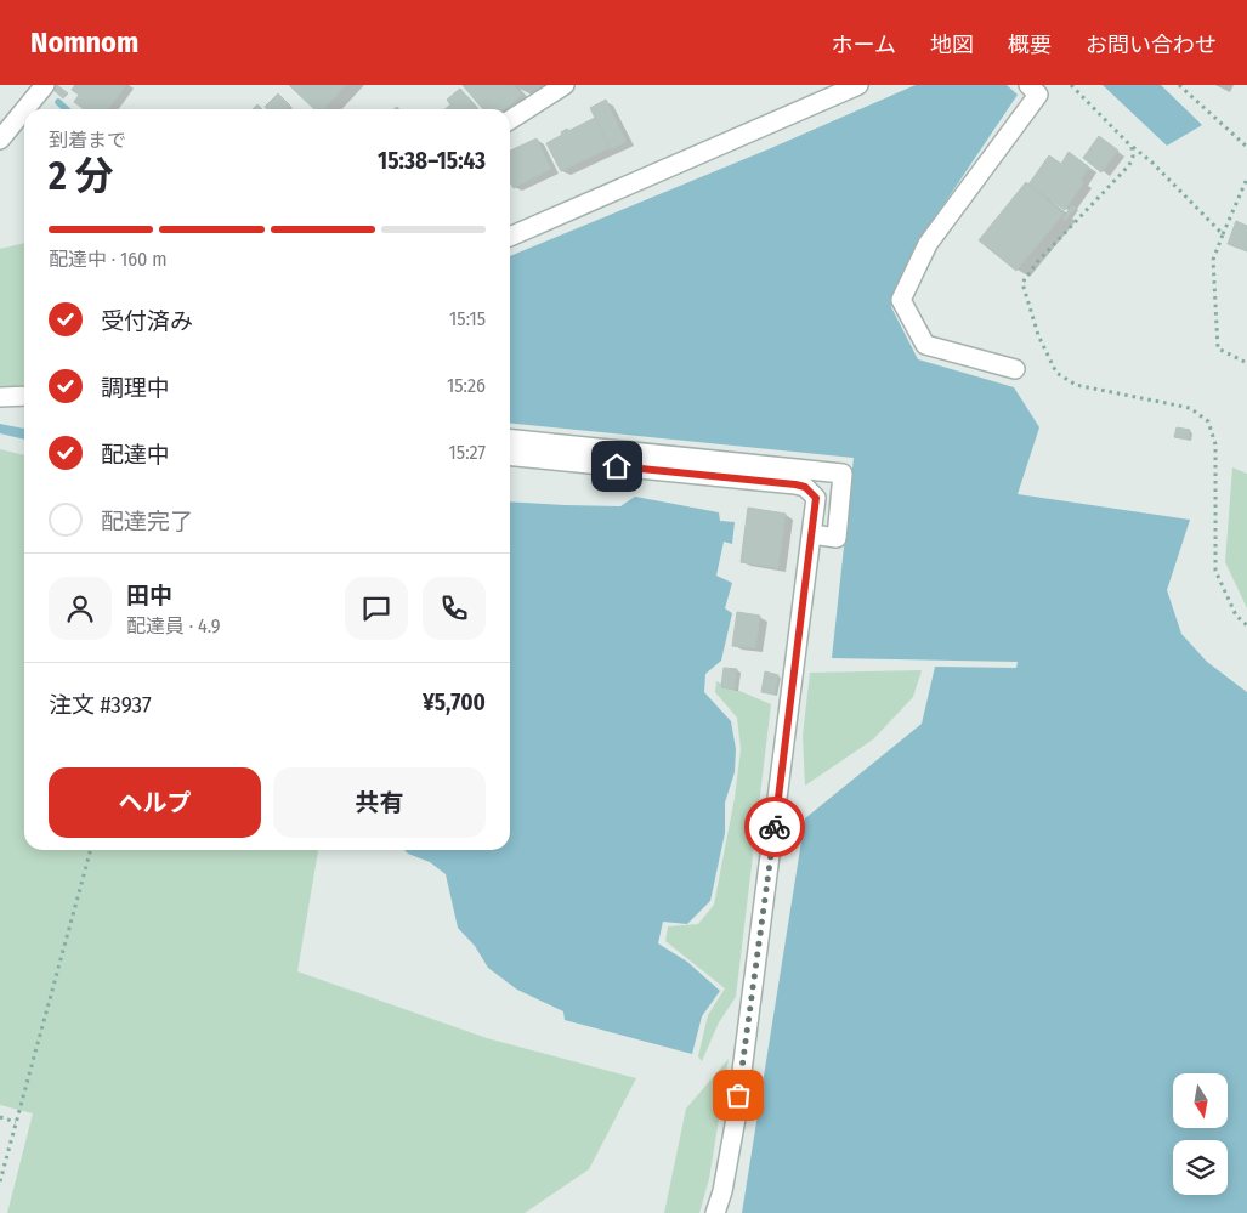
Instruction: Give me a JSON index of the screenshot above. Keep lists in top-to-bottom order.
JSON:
{
  "north": "bottom",
  "page": {
    "header": "Nomnom",
    "nav": [
      "ホーム",
      "地図",
      "概要",
      "お問い合わせ"
    ],
    "heading": ["2 分", "到着まで", "15:38–15:43"],
    "panel": [
      "田中",
      "配達員 · 4.9",
      "注文 #3937",
      "¥5,700"
    ],
    "bar": "配達中 · 160 m",
    "list": [
      ["受付済み", "15:15"],
      ["調理中", "15:26"],
      ["配達中", "15:27"],
      "配達完了"
    ],
    "buttons": ["ヘルプ", "共有"]
  }
}
